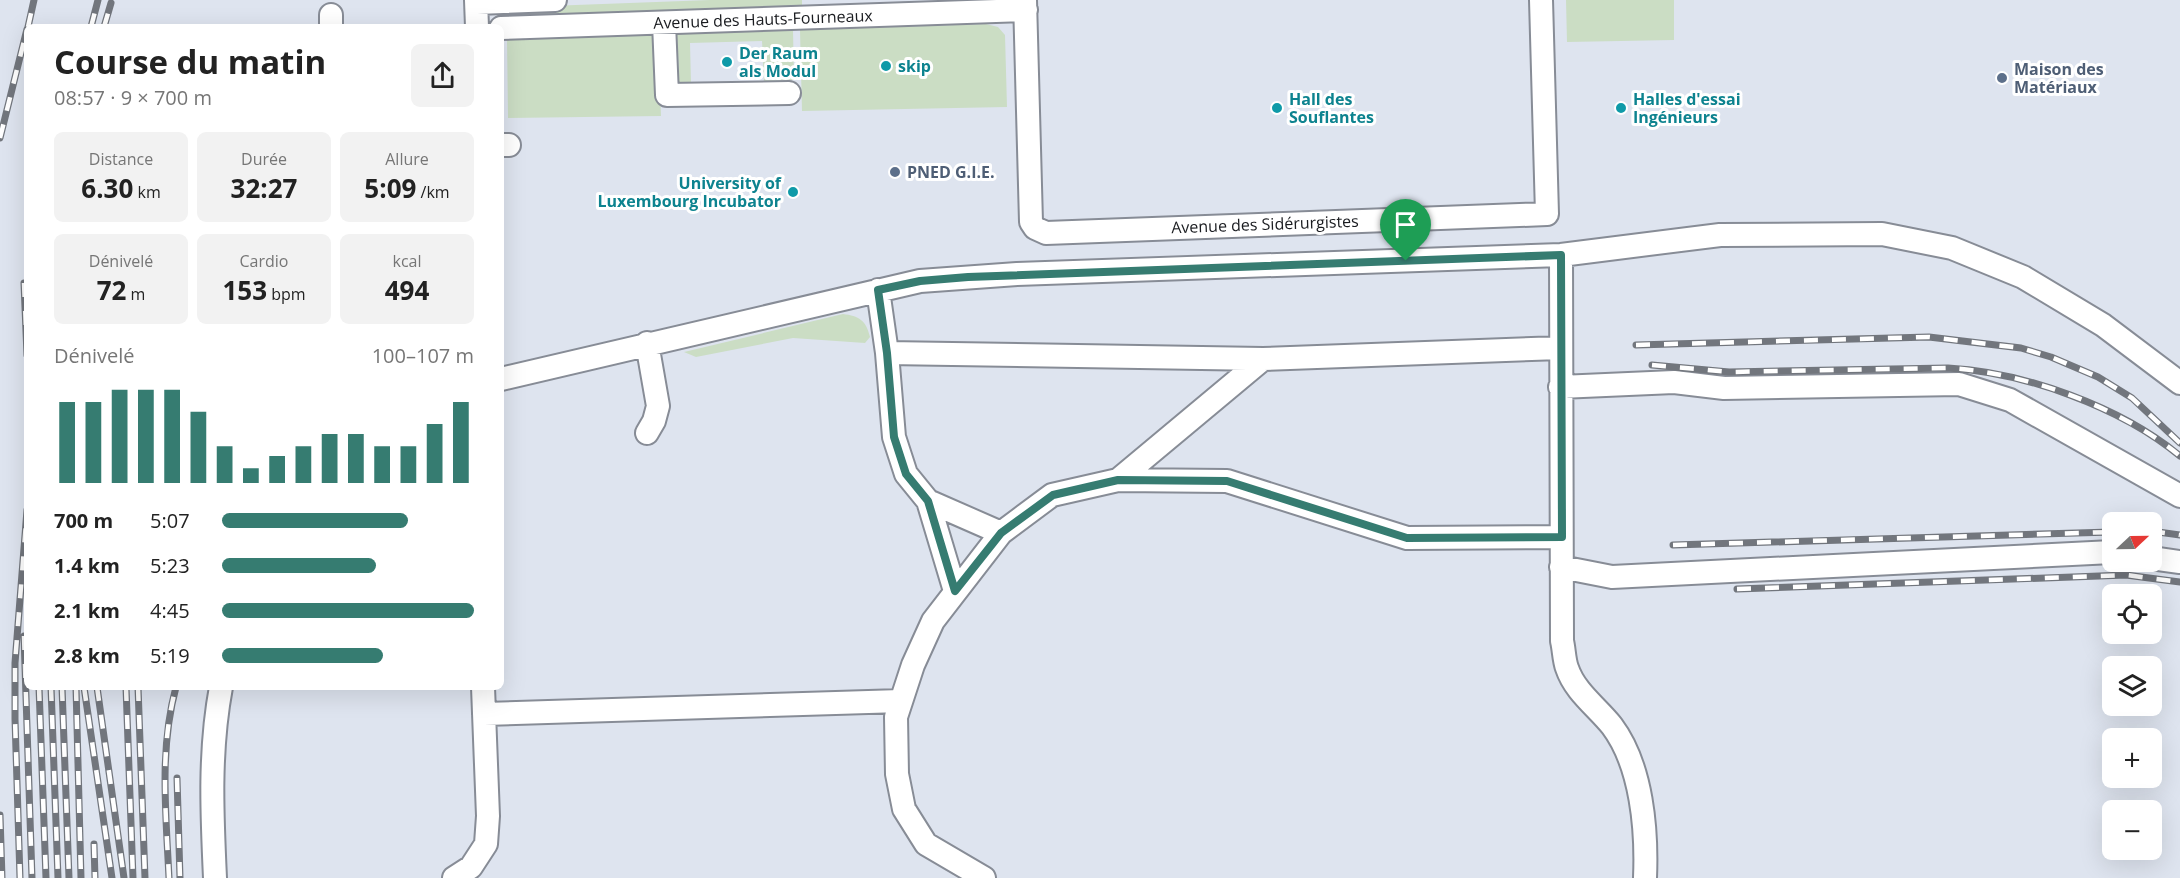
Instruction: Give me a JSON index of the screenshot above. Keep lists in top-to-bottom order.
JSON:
{
  "streets": {
    "street": ["Avenue des Hauts-Fourneaux", "Avenue des Sidérurgistes"]
  },
  "crossings": [
    ["Avenue des Hauts-Fourneaux", "Avenue des Sidérurgistes"]
  ],
  "places": [
    "Der Raum als Modul",
    "skip",
    "Maison des Matériaux",
    "Hall des Souflantes",
    "Halles d'essai Ingénieurs",
    "PNED G.I.E.",
    "University of Luxembourg Incubator"
  ],
  "north": "right",
  "page": {
    "heading": ["Course du matin", "08:57 · 9 × 700 m"],
    "stats": [
      ["Distance", "6.30 km"],
      ["Durée", "32:27"],
      ["Allure", "5:09 /km"],
      ["Dénivelé", "72 m"],
      ["Cardio", "153 bpm"],
      ["kcal", "494"]
    ],
    "chart": ["Dénivelé", "100–107 m"],
    "list": [
      {
        "name": "700 m",
        "note": "5:07"
      },
      {
        "name": "1.4 km",
        "note": "5:23"
      },
      {
        "name": "2.1 km",
        "note": "4:45"
      },
      {
        "name": "2.8 km",
        "note": "5:19"
      }
    ],
    "map_buttons": ["+", "−"]
  }
}
